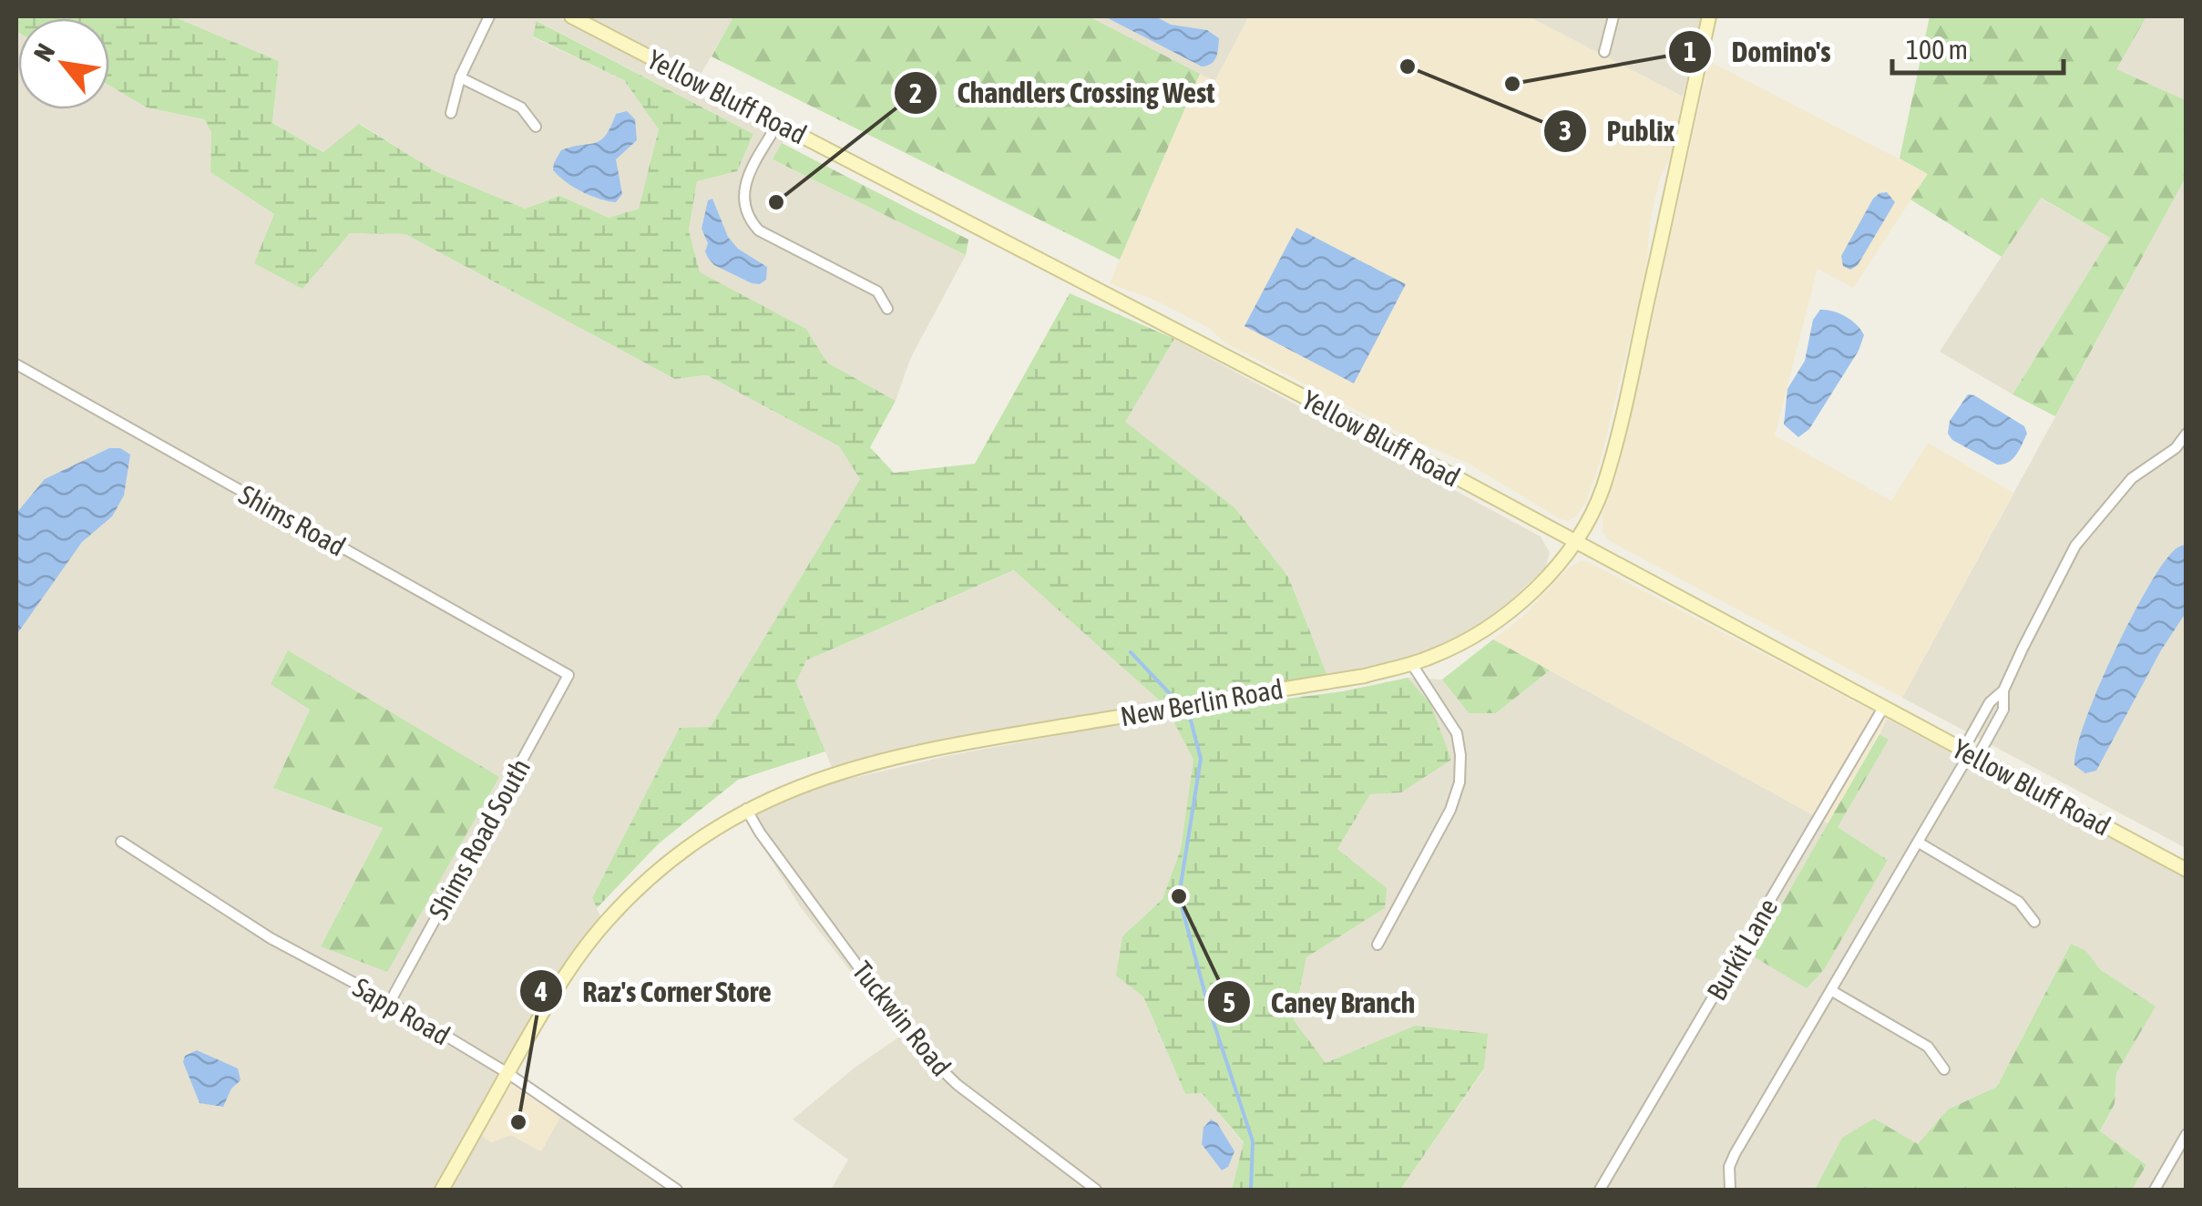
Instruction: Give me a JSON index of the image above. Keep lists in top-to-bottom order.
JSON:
{
  "streets": {
    "main road": ["Yellow Bluff Road", "New Berlin Road"],
    "street": [
      "Shims Road",
      "Shims Road South",
      "Burkit Lane",
      "Sapp Road",
      "Tuckwin Road"
    ]
  },
  "crossings": [
    ["Yellow Bluff Road", "New Berlin Road"],
    ["Yellow Bluff Road", "Burkit Lane"],
    ["Shims Road", "Shims Road South"],
    ["New Berlin Road", "Sapp Road"],
    ["New Berlin Road", "Tuckwin Road"],
    ["Shims Road South", "Sapp Road"]
  ],
  "places": [
    "Publix",
    "Domino's",
    "Chandlers Crossing West",
    "Caney Branch",
    "Raz's Corner Store"
  ],
  "scale_bar": "100 m",
  "north": "top left"
}
